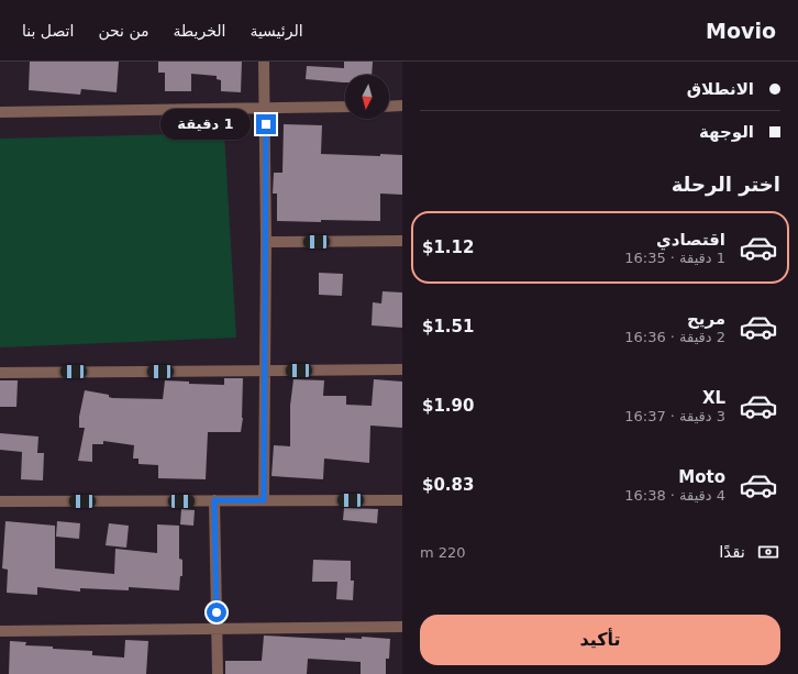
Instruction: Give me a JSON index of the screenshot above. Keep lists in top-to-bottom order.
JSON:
{
  "north": "bottom",
  "page": {
    "header": "Movio",
    "nav": [
      "الرئيسية",
      "الخريطة",
      "من نحن",
      "اتصل بنا"
    ],
    "banner": ["الانطلاق", "الوجهة"],
    "bubble": "1 دقيقة",
    "heading": "اختر الرحلة",
    "list": [
      {
        "name": "اقتصادي",
        "note": "1 دقيقة · 16:35",
        "value": "$1.12"
      },
      {
        "name": "مريح",
        "note": "2 دقيقة · 16:36",
        "value": "$1.51"
      },
      {
        "name": "XL",
        "note": "3 دقيقة · 16:37",
        "value": "$1.90"
      },
      {
        "name": "Moto",
        "note": "4 دقيقة · 16:38",
        "value": "$0.83"
      }
    ],
    "pay": ["نقدًا", "220 m"],
    "buttons": "تأكيد"
  }
}
